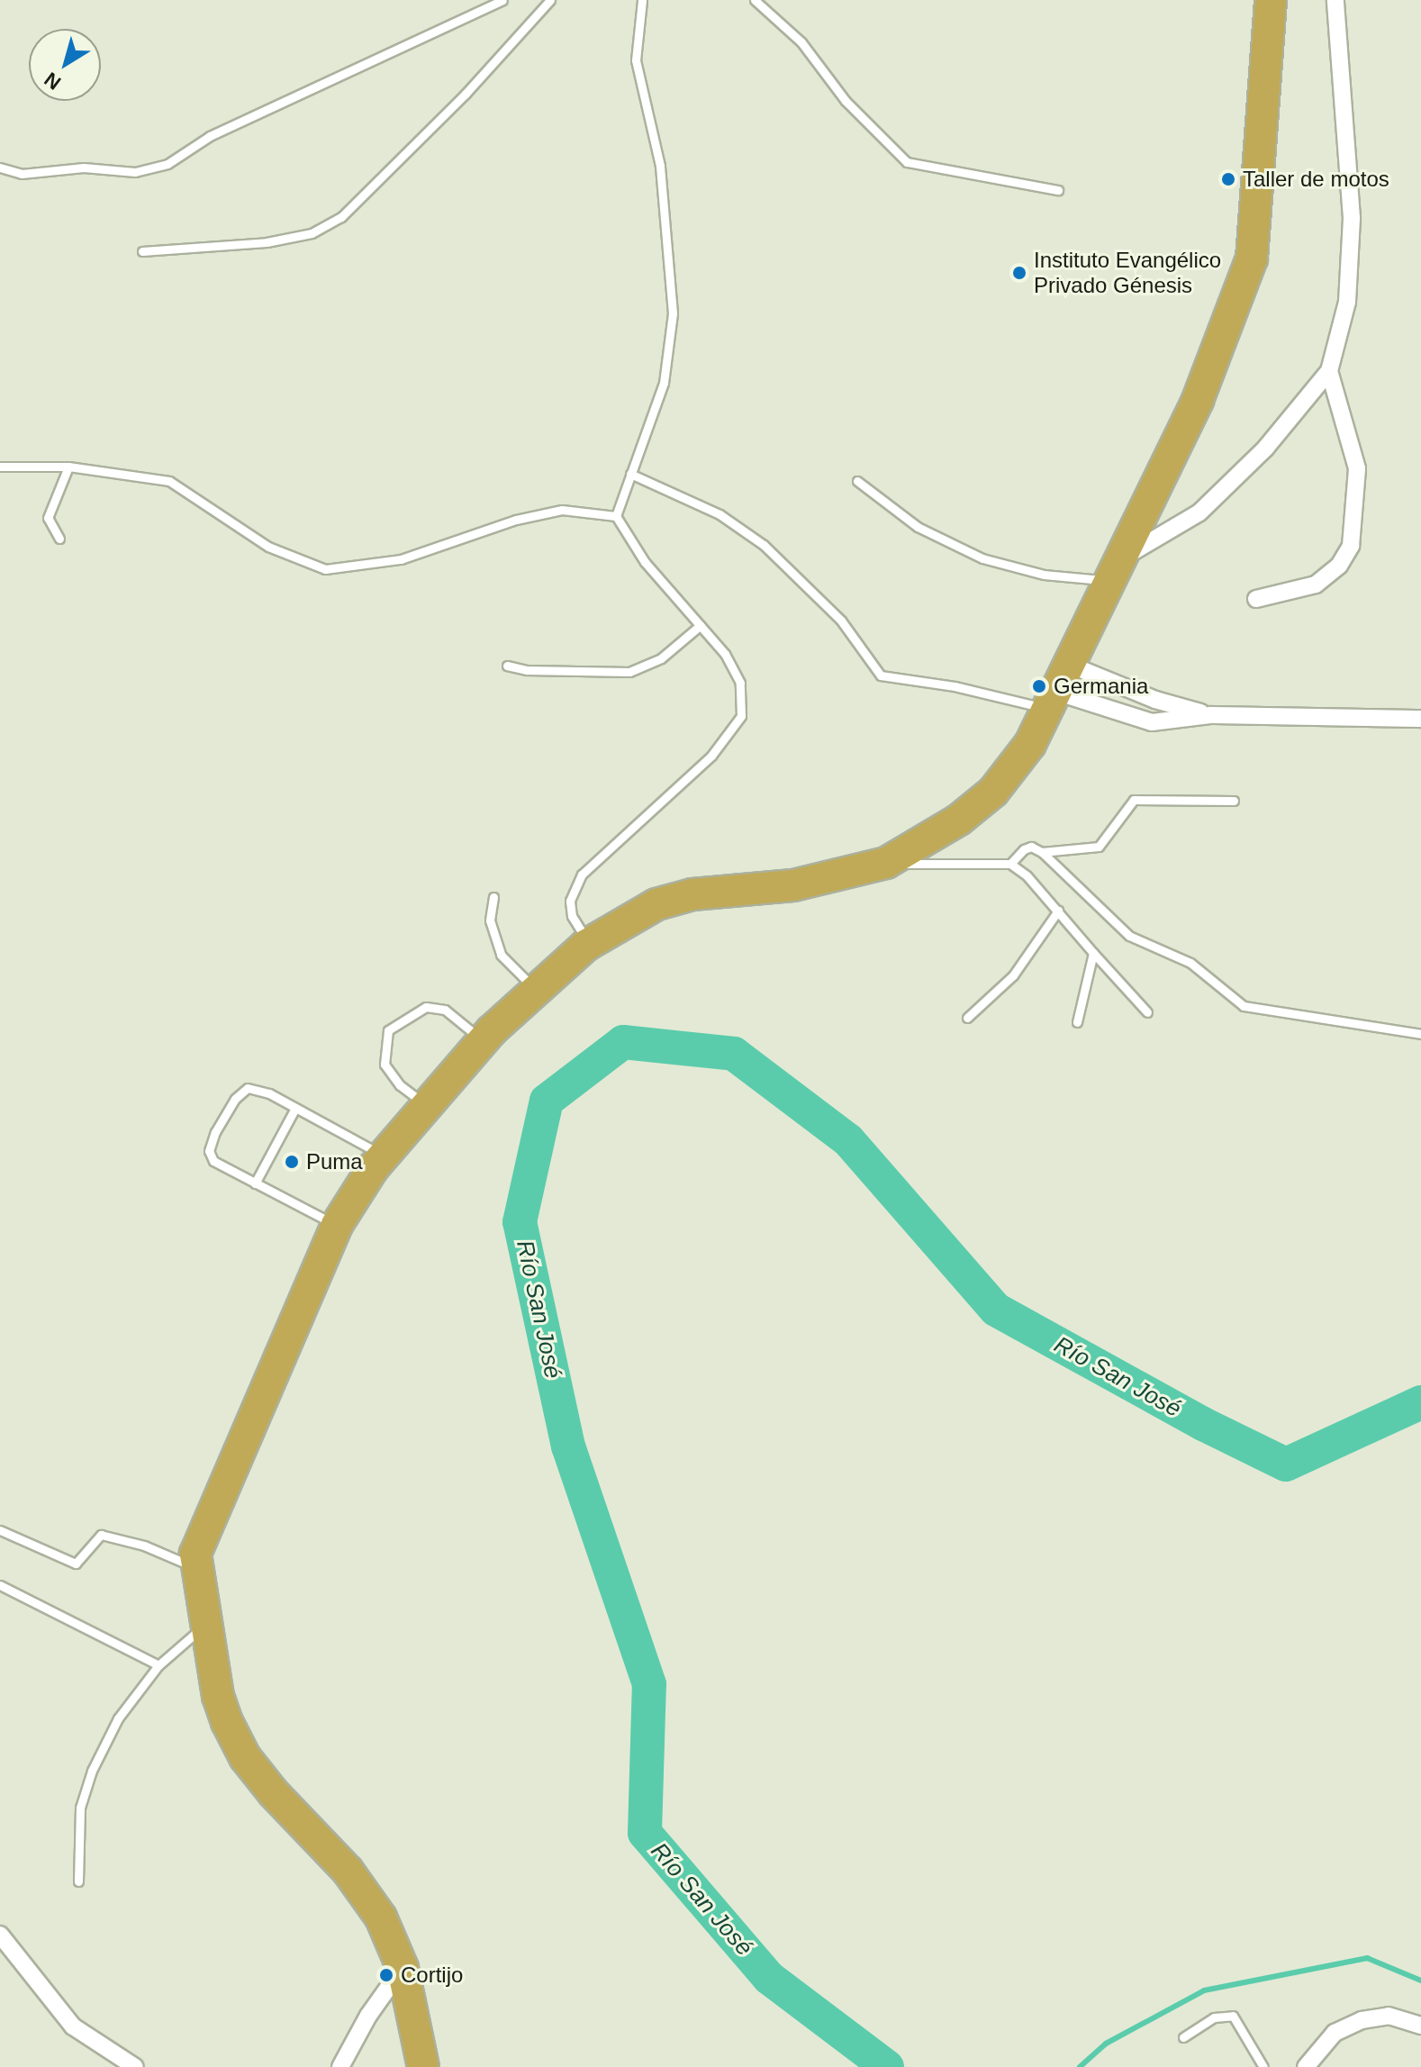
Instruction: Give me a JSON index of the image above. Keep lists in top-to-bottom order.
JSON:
{
  "water": ["Río San José"],
  "places": [
    "Taller de motos",
    "Instituto Evangélico Privado Génesis",
    "Germania",
    "Puma",
    "Cortijo"
  ],
  "north": "bottom left"
}
